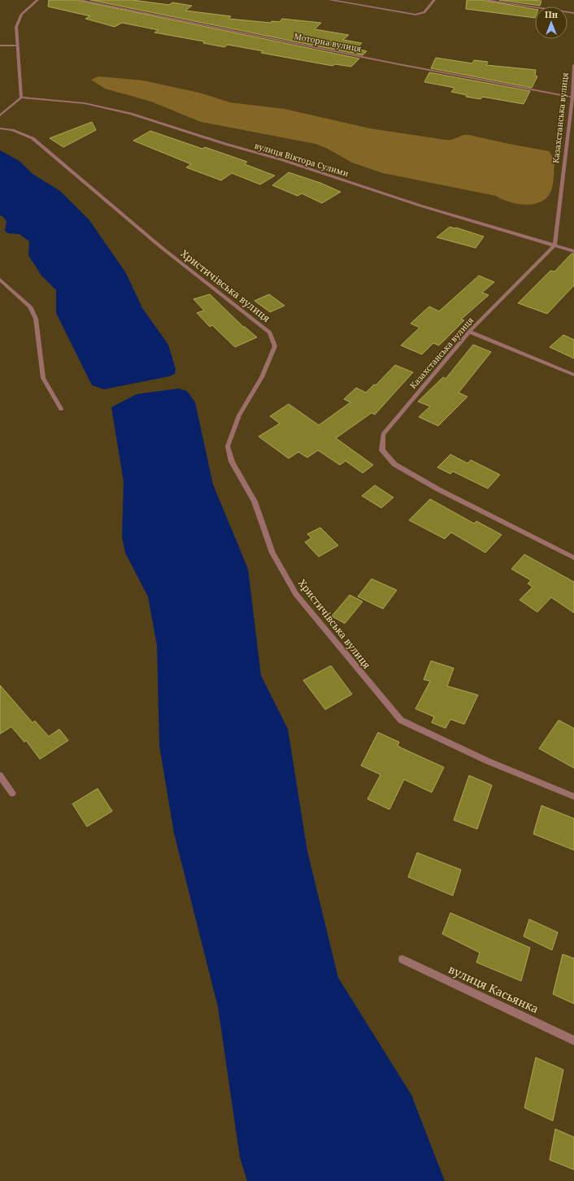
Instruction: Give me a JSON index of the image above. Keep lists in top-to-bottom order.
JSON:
{
  "streets": {
    "street": [
      "Моторна вулиця",
      "Казахстанська вулиця",
      "вулиця Віктора Сулими",
      "Христичівська вулиця",
      "вулиця Касьянка"
    ]
  },
  "crossings": [
    ["Моторна вулиця", "Казахстанська вулиця"],
    ["Казахстанська вулиця", "вулиця Віктора Сулими"]
  ],
  "north": "top"
}
